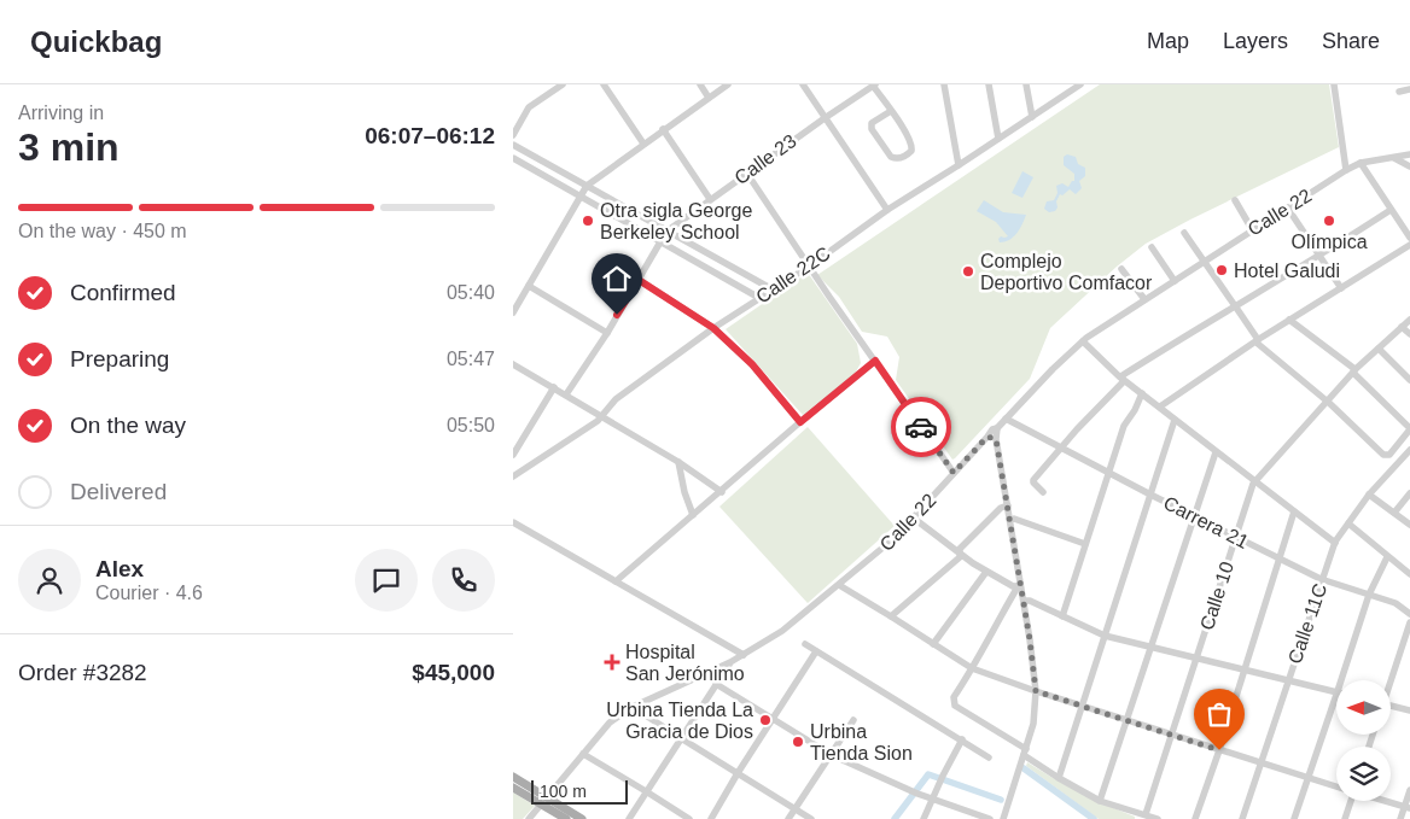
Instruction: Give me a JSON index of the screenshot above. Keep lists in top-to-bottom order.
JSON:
{
  "streets": {
    "street": [
      "Calle 23",
      "Calle 22",
      "Calle 22C",
      "Carrera 21",
      "Calle 10",
      "Calle 11C"
    ]
  },
  "crossings": [
    ["Calle 22", "Carrera 21"],
    ["Carrera 21", "Calle 10"],
    ["Carrera 21", "Calle 11C"]
  ],
  "places": {
    "other": [
      "Otra sigla George Berkeley School",
      "Olímpica",
      "Hotel Galudi",
      "Complejo Deportivo Comfacor",
      "Urbina Tienda La Gracia de Dios",
      "Urbina Tienda Sion"
    ],
    "health": ["Hospital San Jerónimo"]
  },
  "scale_bar": "100 m",
  "north": "left",
  "page": {
    "header": "Quickbag",
    "nav": ["Map", "Layers", "Share"],
    "heading": ["3 min", "Arriving in", "06:07–06:12"],
    "panel": [
      "Alex",
      "Courier · 4.6",
      "Order #3282",
      "$45,000"
    ],
    "bar": "On the way · 450 m",
    "list": [
      ["Confirmed", "05:40"],
      ["Preparing", "05:47"],
      ["On the way", "05:50"],
      "Delivered"
    ],
    "scale": "100 m"
  }
}
